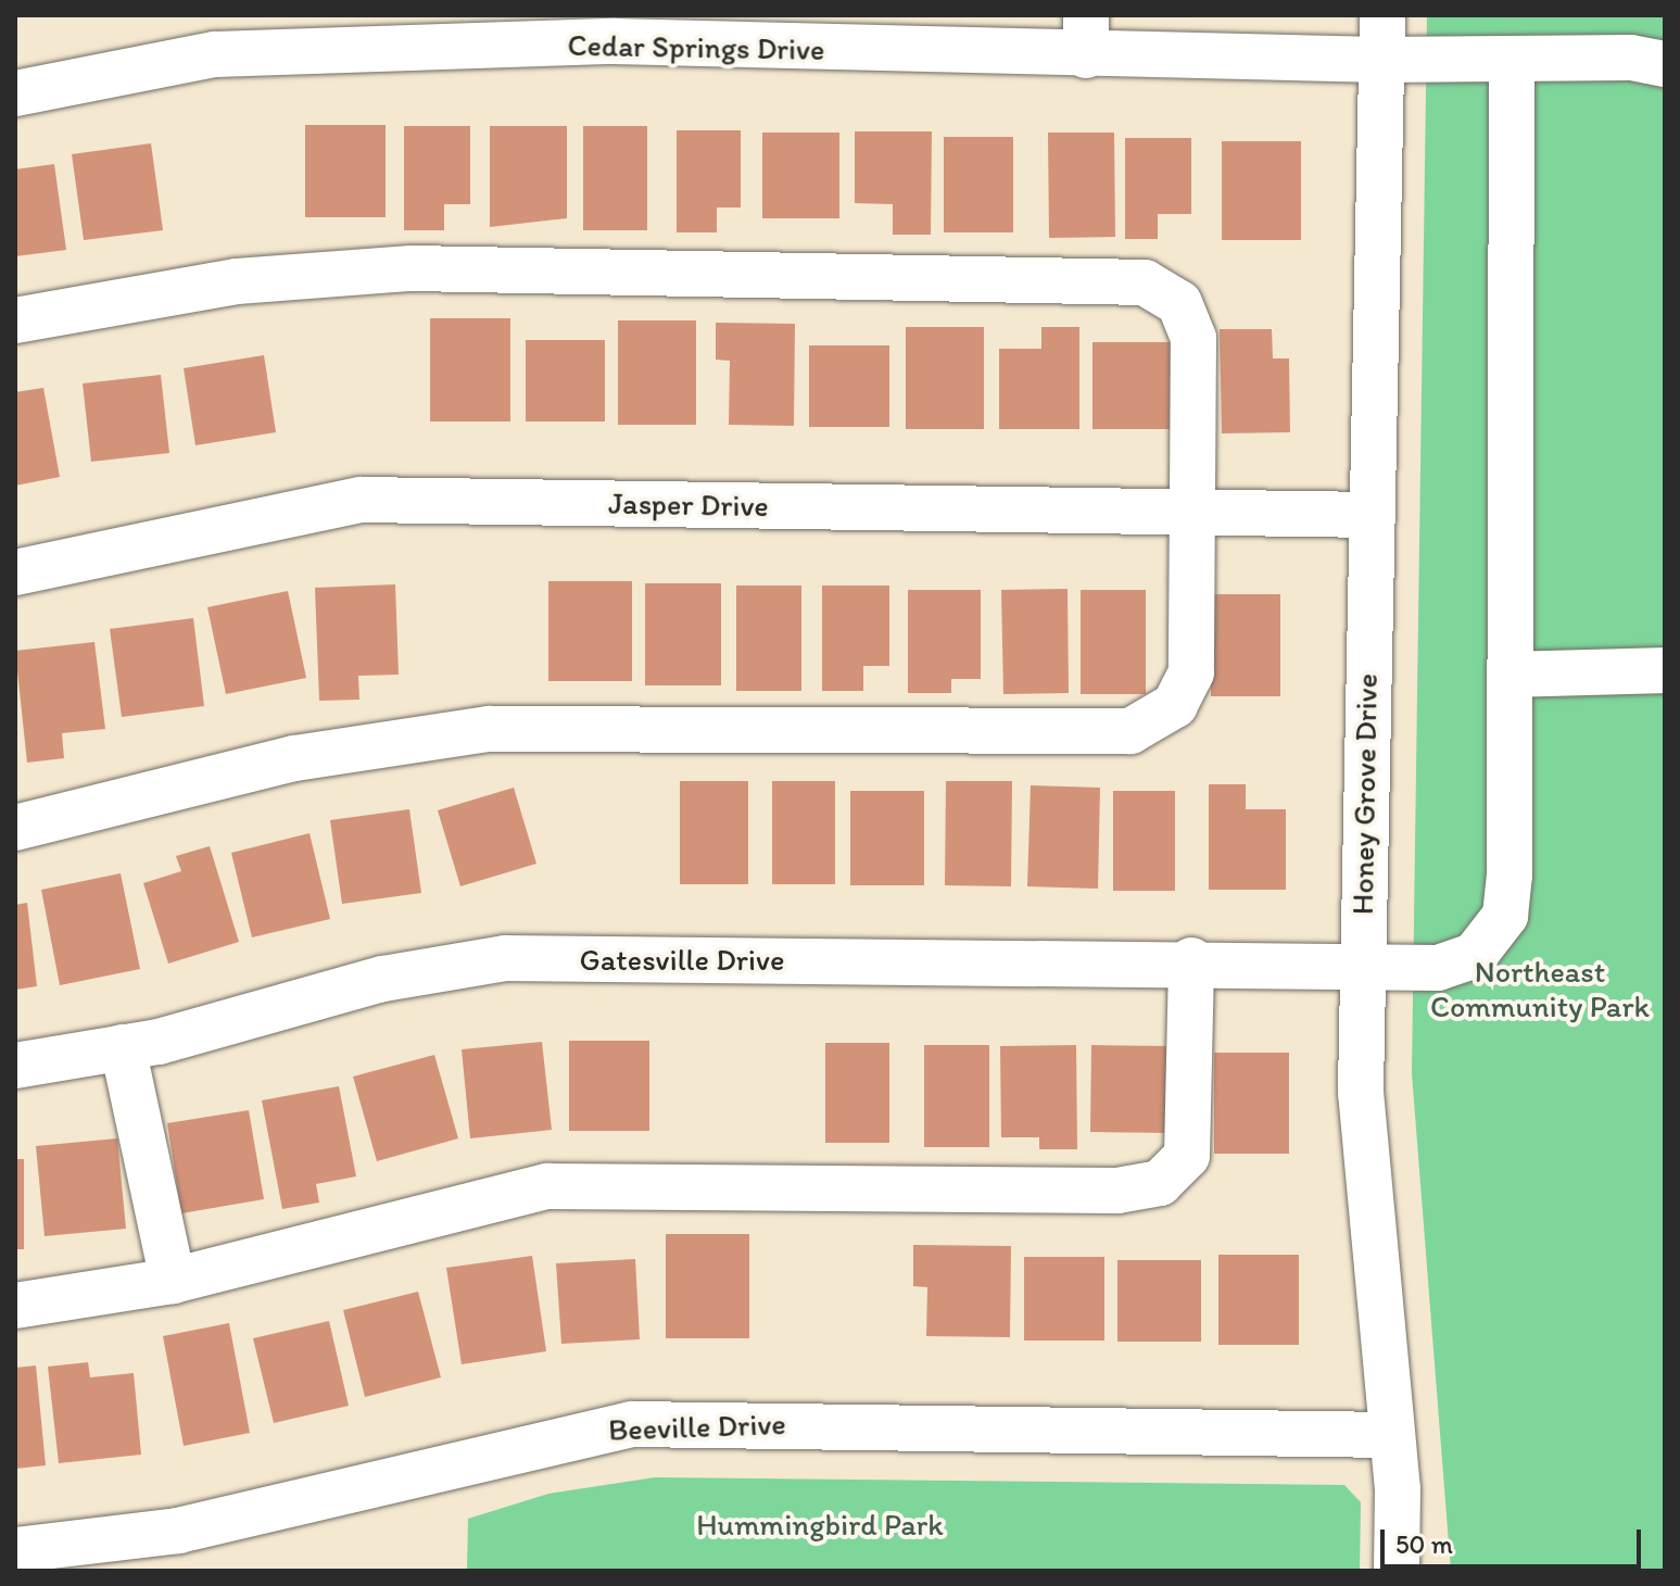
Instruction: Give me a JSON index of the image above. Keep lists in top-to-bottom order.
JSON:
{
  "streets": {
    "street": [
      "Cedar Springs Drive",
      "Jasper Drive",
      "Honey Grove Drive",
      "Gatesville Drive",
      "Beeville Drive"
    ]
  },
  "crossings": [
    ["Cedar Springs Drive", "Honey Grove Drive"],
    ["Cedar Springs Drive", "Gatesville Drive"],
    ["Jasper Drive", "Honey Grove Drive"],
    ["Honey Grove Drive", "Gatesville Drive"],
    ["Honey Grove Drive", "Beeville Drive"]
  ],
  "parks": ["Northeast Community Park", "Hummingbird Park"],
  "scale_bar": "50 m"
}
